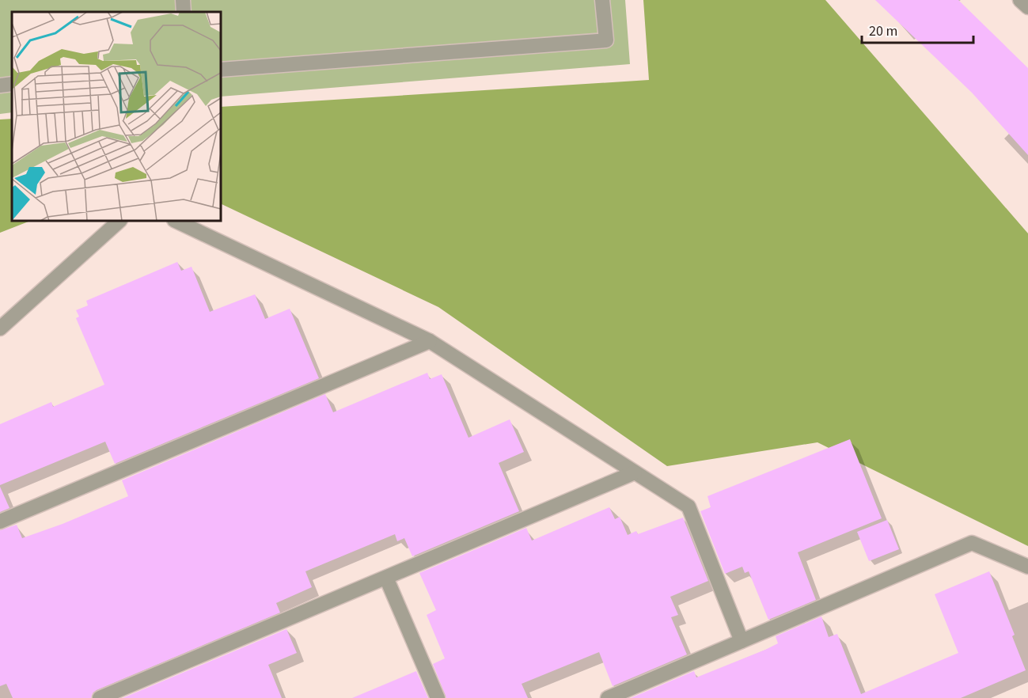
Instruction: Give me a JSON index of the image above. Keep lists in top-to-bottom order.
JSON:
{
  "scale_bar": "20 m"
}
